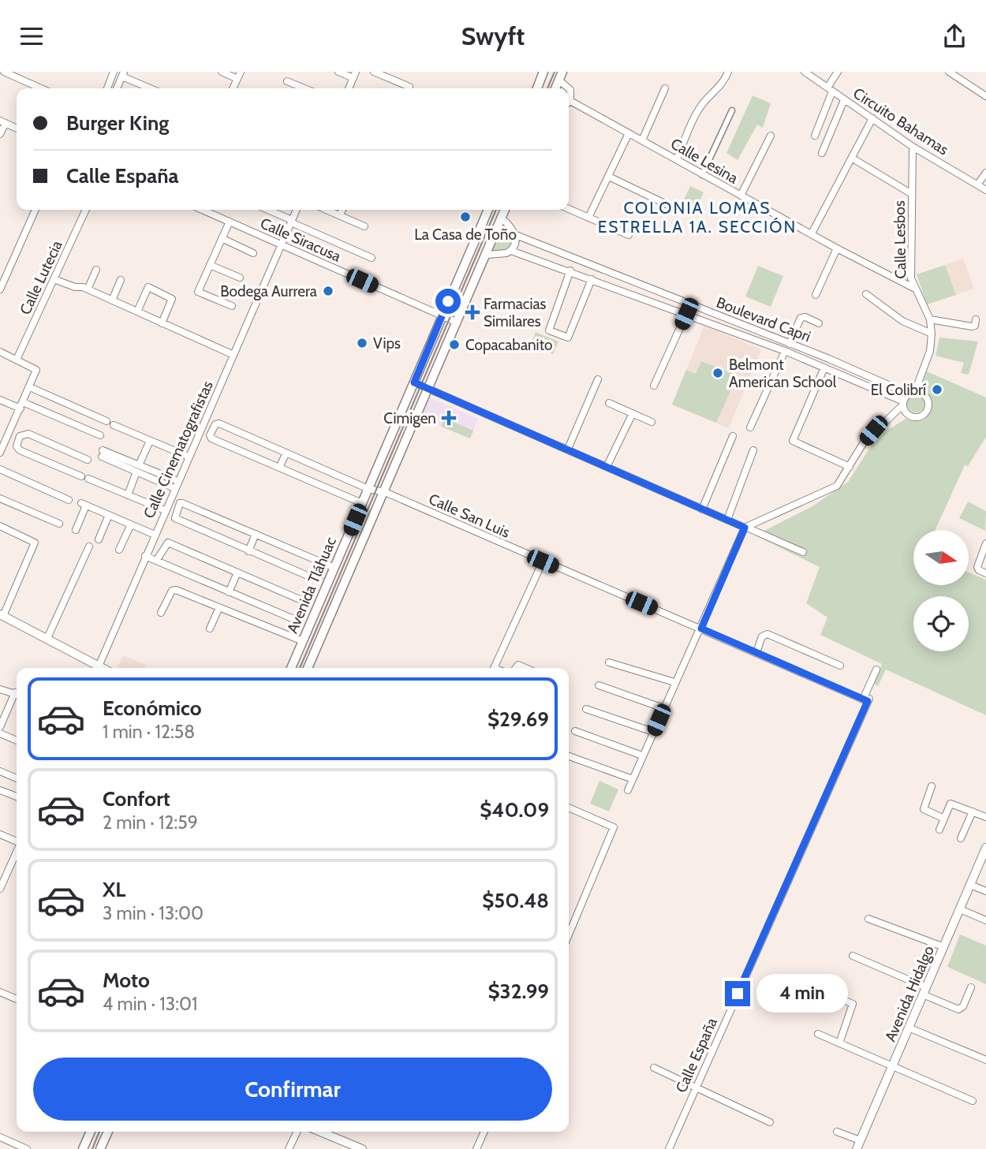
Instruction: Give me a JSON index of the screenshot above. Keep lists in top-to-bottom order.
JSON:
{
  "streets": {
    "main road": ["Avenida Tláhuac"],
    "street": [
      "Circuito Bahamas",
      "Calle Lesina",
      "Calle Siracusa",
      "Calle Lesbos",
      "Calle Lutecia",
      "Boulevard Capri",
      "Calle Cinematografistas",
      "Calle San Luis",
      "Avenida Hidalgo",
      "Calle España"
    ]
  },
  "crossings": [
    ["Circuito Bahamas", "Calle Lesbos"],
    ["Calle Lesina", "Calle Lesbos"],
    ["Calle Siracusa", "Calle Cinematografistas"],
    ["Calle Siracusa", "Avenida Tláhuac"],
    ["Calle Lesbos", "Boulevard Capri"],
    ["Calle San Luis", "Avenida Tláhuac"],
    ["Calle San Luis", "Calle España"]
  ],
  "districts": ["COLONIA LOMAS ESTRELLA 1A. SECCIÓN"],
  "places": {
    "other": [
      "La Casa de Toño",
      "Bodega Aurrera",
      "Vips",
      "Copacabanito",
      "Belmont American School",
      "El Colibrí"
    ],
    "health": ["Farmacias Similares", "Cimigen"]
  },
  "north": "right",
  "page": {
    "header": "Swyft",
    "banner": ["Burger King", "Calle España"],
    "list": [
      {
        "name": "Económico",
        "note": "1 min · 12:58",
        "value": "$29.69"
      },
      {
        "name": "Confort",
        "note": "2 min · 12:59",
        "value": "$40.09"
      },
      {
        "name": "XL",
        "note": "3 min · 13:00",
        "value": "$50.48"
      },
      {
        "name": "Moto",
        "note": "4 min · 13:01",
        "value": "$32.99"
      }
    ],
    "bubble": "4 min",
    "buttons": "Confirmar"
  }
}
